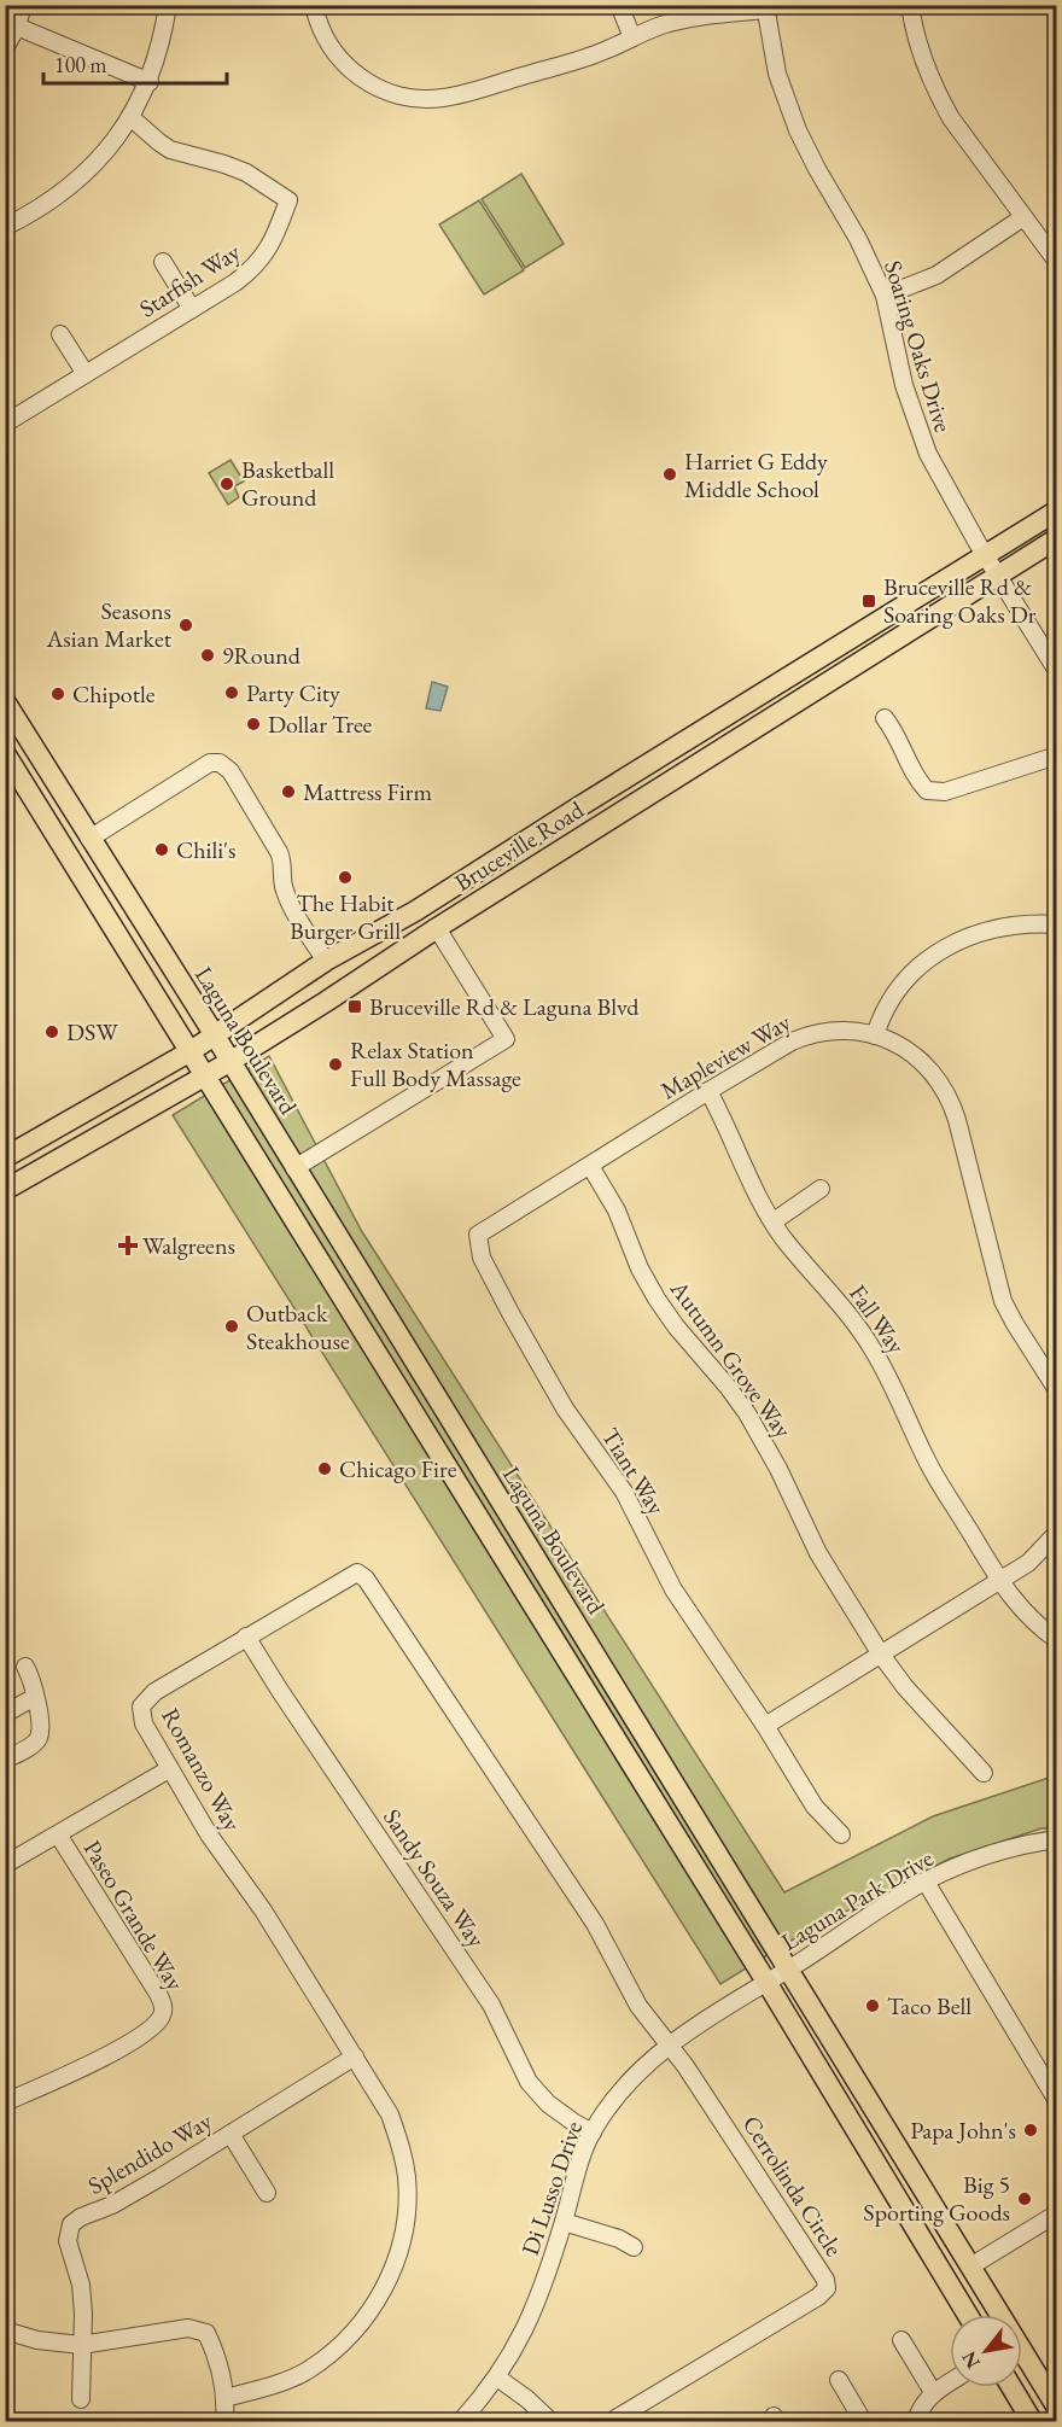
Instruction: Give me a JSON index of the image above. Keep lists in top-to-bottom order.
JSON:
{
  "streets": {
    "main road": ["Bruceville Road", "Laguna Boulevard"],
    "street": [
      "Starfish Way",
      "Soaring Oaks Drive",
      "Mapleview Way",
      "Fall Way",
      "Autumn Grove Way",
      "Tiant Way",
      "Romanzo Way",
      "Sandy Souza Way",
      "Laguna Park Drive",
      "Paseo Grande Way",
      "Splendido Way",
      "Cerrolinda Circle",
      "Di Lusso Drive"
    ]
  },
  "crossings": [
    ["Soaring Oaks Drive", "Bruceville Road"],
    ["Bruceville Road", "Laguna Boulevard"],
    ["Laguna Boulevard", "Laguna Park Drive"],
    ["Mapleview Way", "Fall Way"],
    ["Mapleview Way", "Autumn Grove Way"],
    ["Mapleview Way", "Tiant Way"],
    ["Romanzo Way", "Sandy Souza Way"],
    ["Romanzo Way", "Splendido Way"],
    ["Romanzo Way", "Cerrolinda Circle"],
    ["Romanzo Way", "Di Lusso Drive"],
    ["Sandy Souza Way", "Di Lusso Drive"],
    ["Laguna Park Drive", "Di Lusso Drive"],
    ["Cerrolinda Circle", "Di Lusso Drive"]
  ],
  "places": {
    "other": [
      "Harriet G Eddy Middle School",
      "Basketball Ground",
      "Seasons Asian Market",
      "9Round",
      "Party City",
      "Chipotle",
      "Dollar Tree",
      "Mattress Firm",
      "Chili's",
      "The Habit Burger Grill",
      "DSW",
      "Relax Station Full Body Massage",
      "Outback Steakhouse",
      "Chicago Fire",
      "Taco Bell",
      "Papa John's",
      "Big 5 Sporting Goods"
    ],
    "transit": ["Bruceville Rd & Soaring Oaks Dr", "Bruceville Rd & Laguna Blvd"],
    "health": ["Walgreens"]
  },
  "scale_bar": "100 m",
  "north": "bottom left"
}
